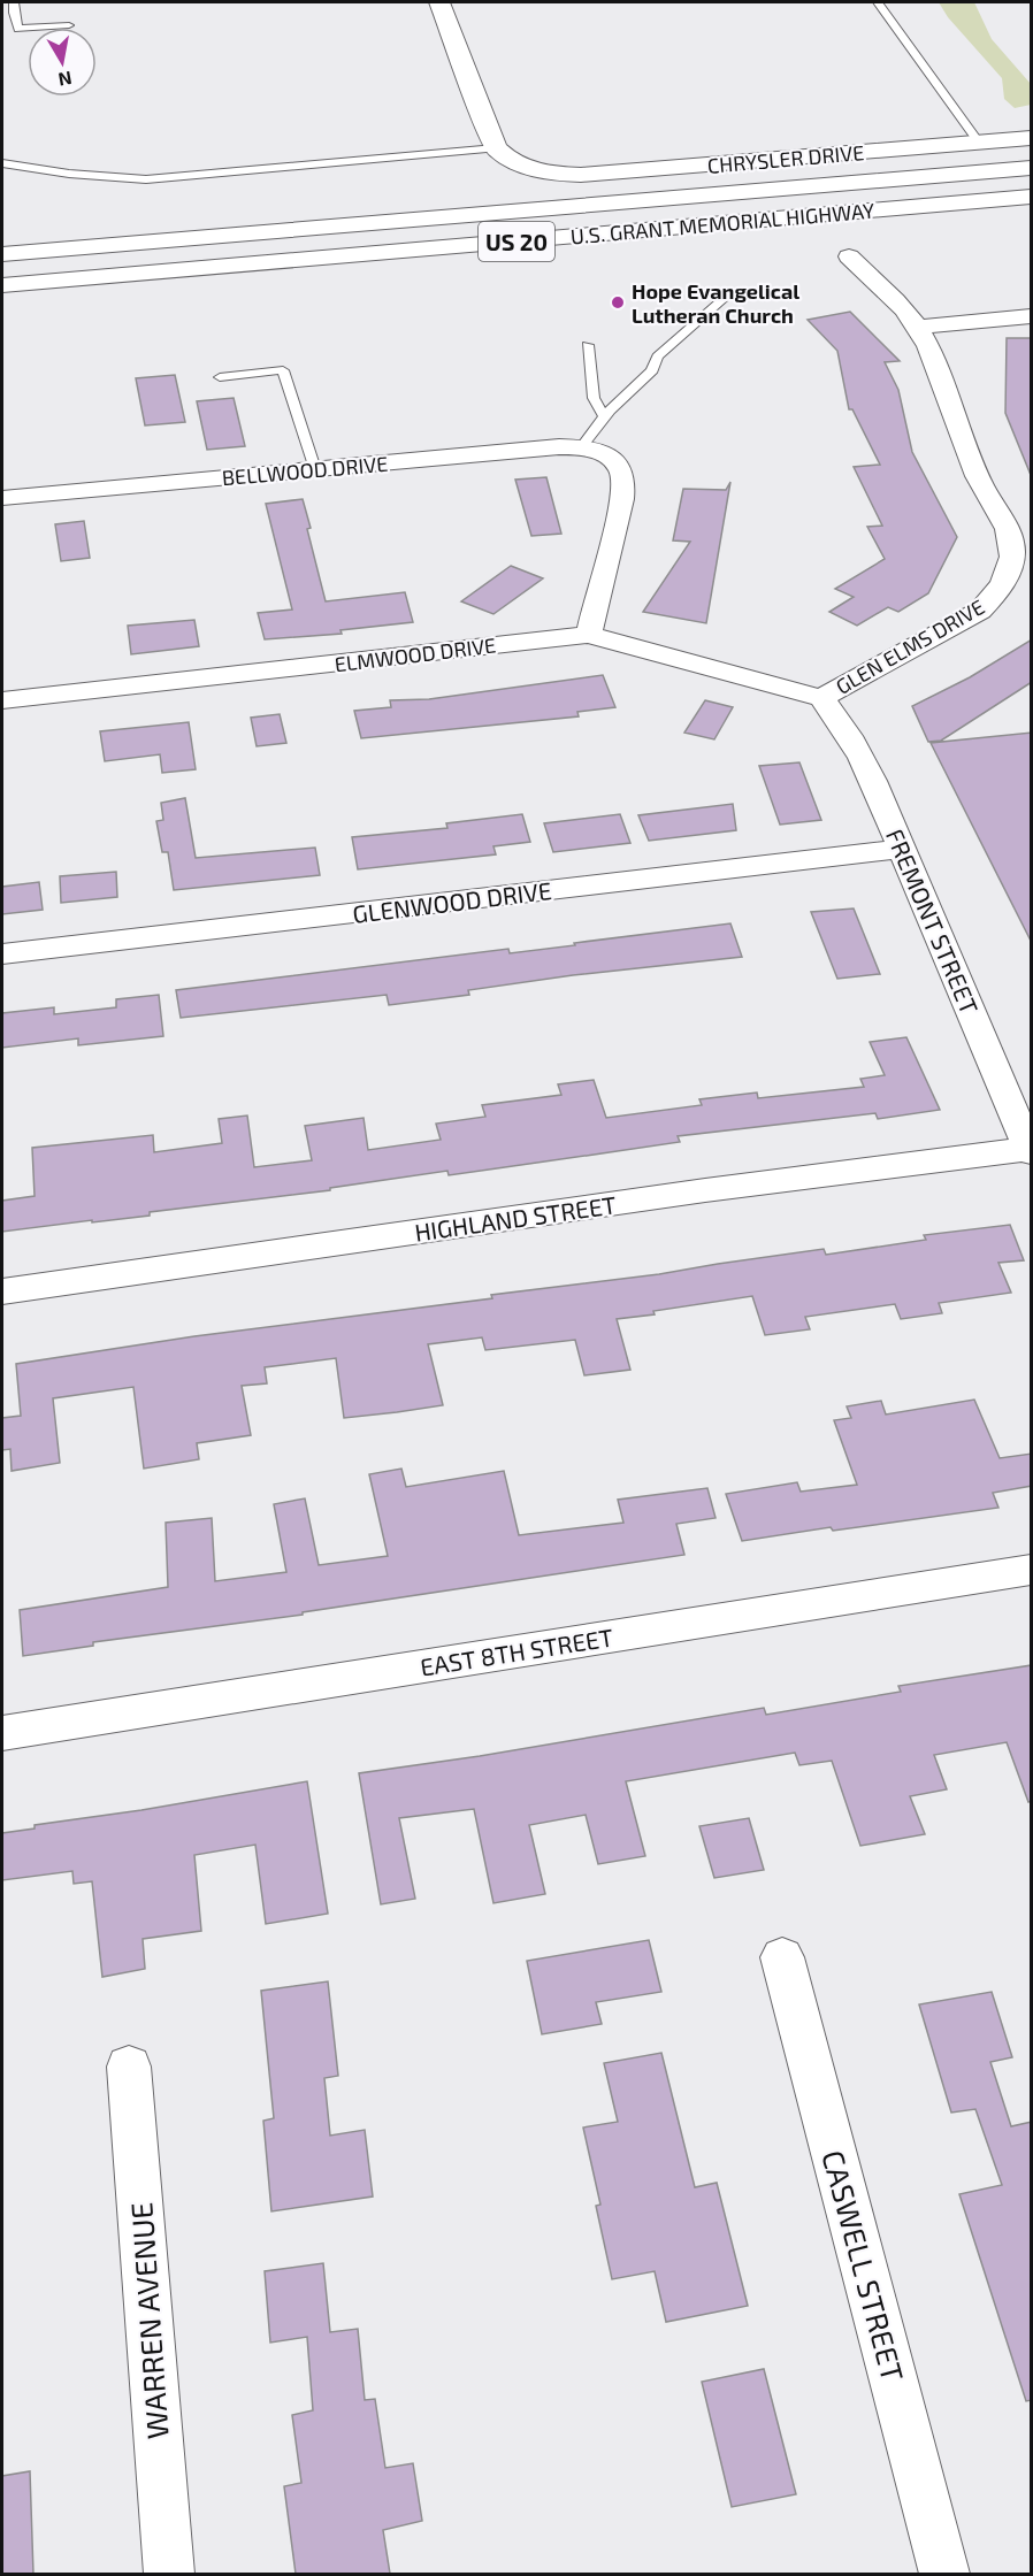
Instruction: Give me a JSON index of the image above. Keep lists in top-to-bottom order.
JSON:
{
  "streets": {
    "main road": ["CHRYSLER DRIVE", "U.S. GRANT MEMORIAL HIGHWAY", "US 20"],
    "street": [
      "BELLWOOD DRIVE",
      "GLEN ELMS DRIVE",
      "ELMWOOD DRIVE",
      "GLENWOOD DRIVE",
      "FREMONT STREET",
      "HIGHLAND STREET",
      "EAST 8TH STREET",
      "CASWELL STREET",
      "WARREN AVENUE"
    ]
  },
  "crossings": [
    ["BELLWOOD DRIVE", "ELMWOOD DRIVE"],
    ["GLEN ELMS DRIVE", "ELMWOOD DRIVE"],
    ["GLEN ELMS DRIVE", "FREMONT STREET"],
    ["ELMWOOD DRIVE", "FREMONT STREET"],
    ["GLENWOOD DRIVE", "FREMONT STREET"],
    ["FREMONT STREET", "HIGHLAND STREET"]
  ],
  "places": ["Hope Evangelical Lutheran Church"],
  "north": "bottom"
}
